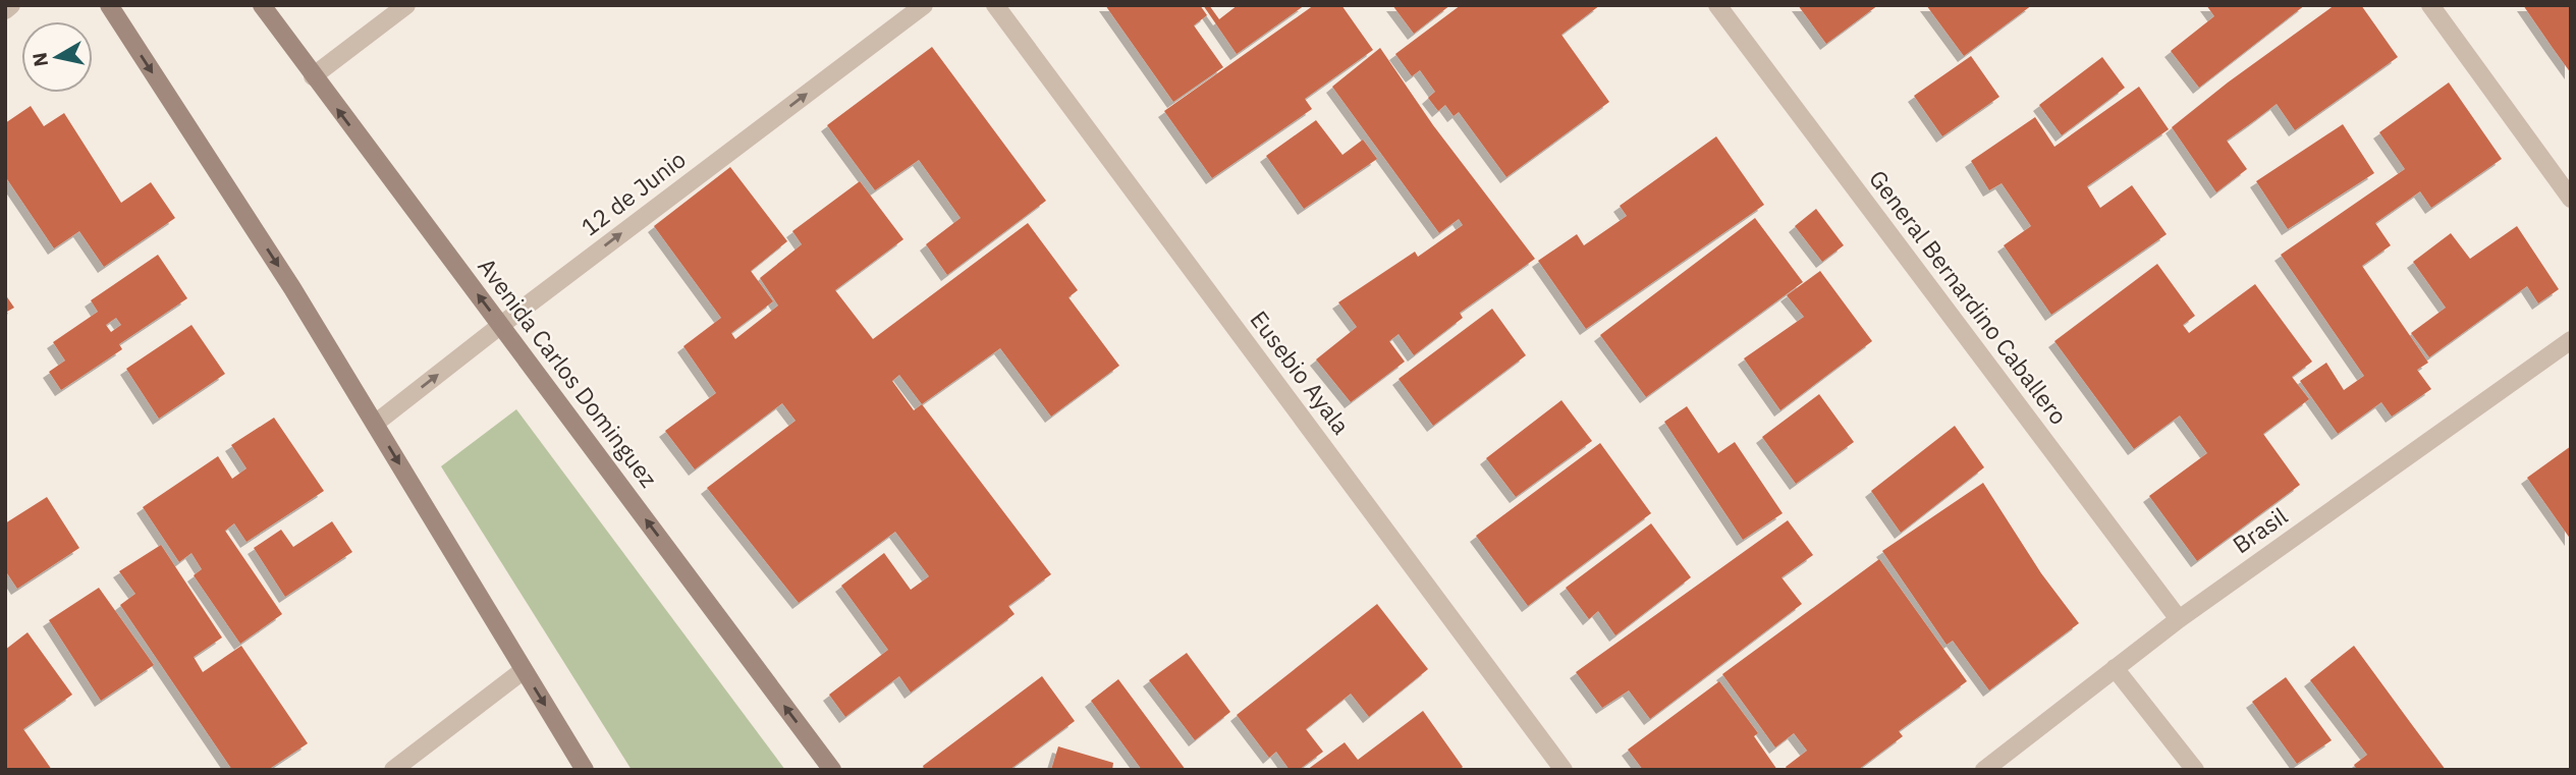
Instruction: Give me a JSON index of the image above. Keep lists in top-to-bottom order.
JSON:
{
  "streets": {
    "main road": ["Avenida Carlos Dominguez"],
    "street": [
      "12 de Junio",
      "General Bernardino Caballero",
      "Eusebio Ayala",
      "Brasil"
    ]
  },
  "crossings": [
    ["12 de Junio", "Avenida Carlos Dominguez"],
    ["General Bernardino Caballero", "Brasil"]
  ],
  "one_way": ["12 de Junio"],
  "north": "left"
}
